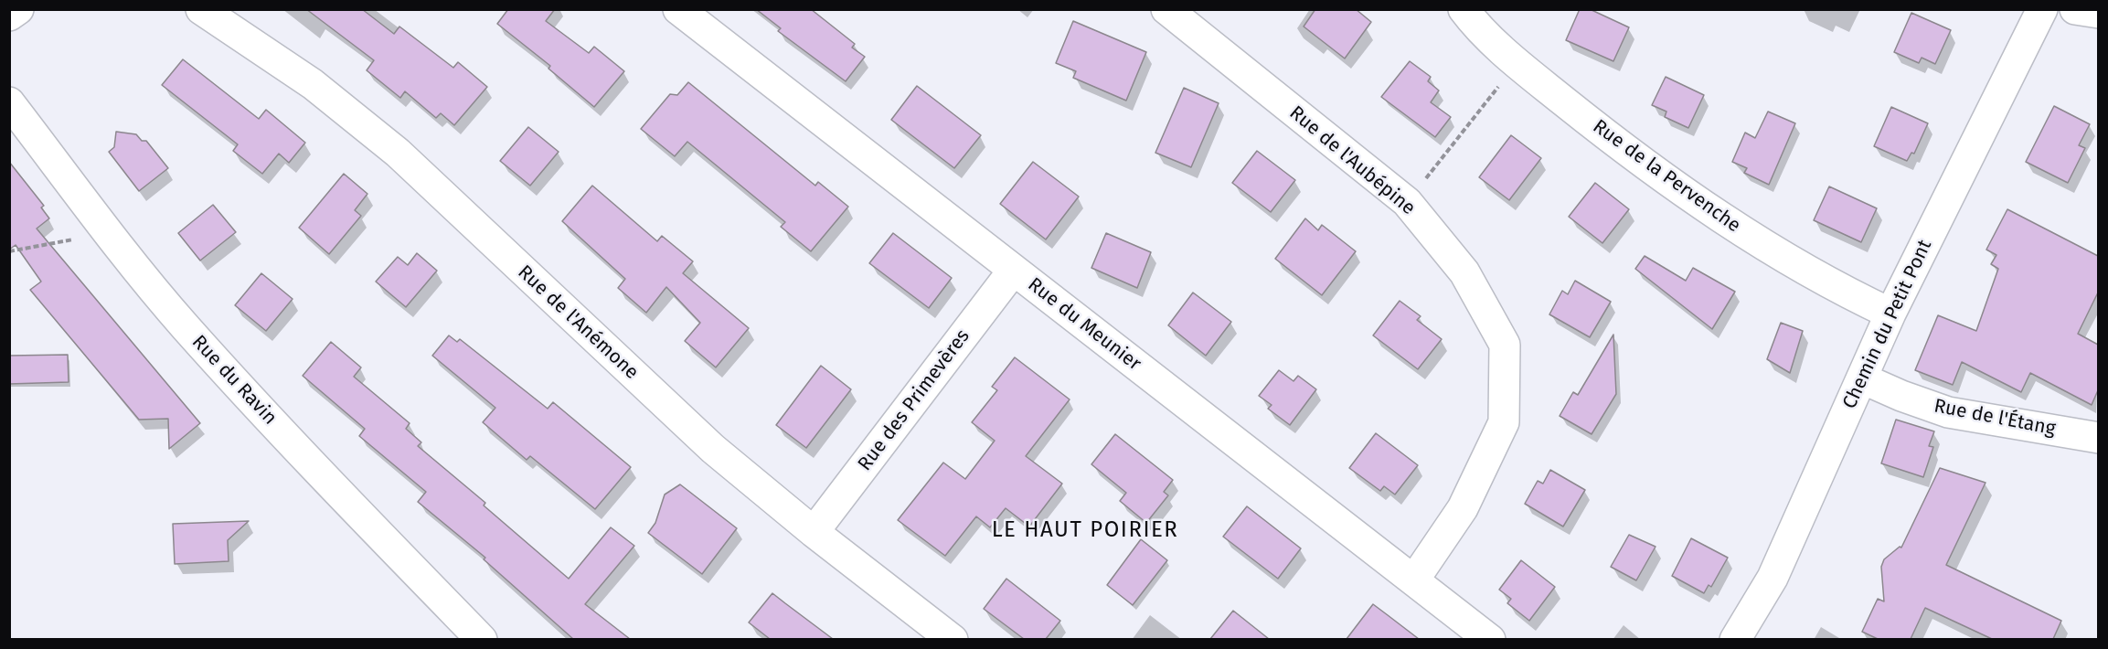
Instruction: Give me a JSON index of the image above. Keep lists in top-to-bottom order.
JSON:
{
  "streets": {
    "street": [
      "Rue de l'Aubépine",
      "Rue de la Pervenche",
      "Rue de l'Anémone",
      "Rue du Meunier",
      "Chemin du Petit Pont",
      "Rue du Ravin",
      "Rue des Primevères",
      "Rue de l'Étang"
    ]
  },
  "crossings": [
    ["Rue de l'Aubépine", "Rue du Meunier"],
    ["Rue de la Pervenche", "Chemin du Petit Pont"],
    ["Rue de l'Anémone", "Rue des Primevères"],
    ["Rue du Meunier", "Rue des Primevères"],
    ["Chemin du Petit Pont", "Rue de l'Étang"]
  ],
  "districts": ["LE HAUT POIRIER"]
}
